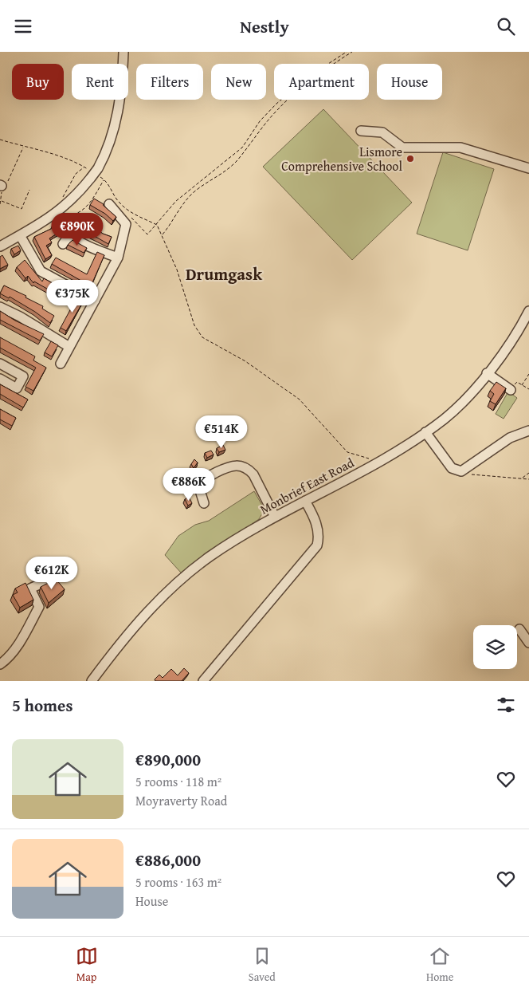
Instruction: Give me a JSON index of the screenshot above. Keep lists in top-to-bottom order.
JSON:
{
  "streets": {
    "street": ["Monbrief East Road"]
  },
  "districts": ["Drumgask"],
  "places": ["Lismore Comprehensive School"],
  "page": {
    "header": "Nestly",
    "chip": [
      "Buy",
      "Rent",
      "Filters",
      "New",
      "Apartment",
      "House"
    ],
    "price": [
      "€890K",
      "€375K",
      "€514K",
      "€886K",
      "€612K"
    ],
    "heading": "5 homes",
    "list": [
      {
        "name": "€890,000",
        "note": "5 rooms · 118 m² · Moyraverty Road"
      },
      {
        "name": "€886,000",
        "note": "5 rooms · 163 m² · House"
      }
    ],
    "tabs": ["Map", "Saved", "Home"]
  }
}
